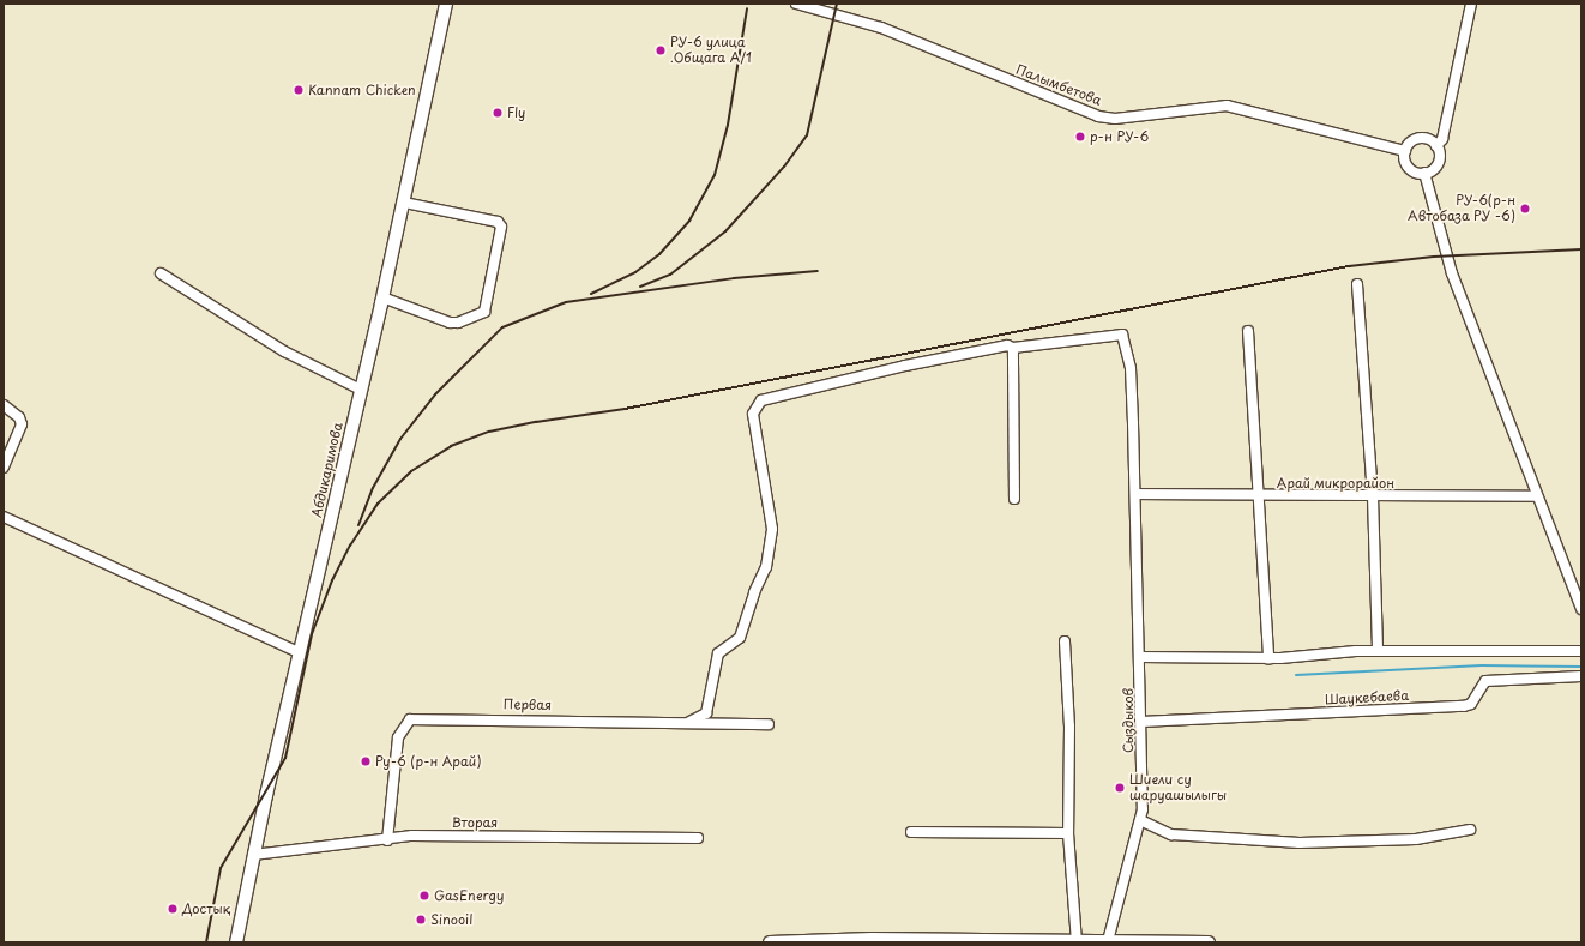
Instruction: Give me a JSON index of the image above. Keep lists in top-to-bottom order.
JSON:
{
  "streets": {
    "main road": ["Абдикаримова"],
    "street": [
      "Палымбетова",
      "Арай микрорайон",
      "Шаукебаева",
      "Первая",
      "Сыздыков",
      "Вторая"
    ]
  },
  "crossings": [
    ["Абдикаримова", "Вторая"],
    ["Арай микрорайон", "Сыздыков"],
    ["Шаукебаева", "Сыздыков"],
    ["Первая", "Вторая"]
  ],
  "places": [
    "РУ-6 улица .Общага А/1",
    "Kannam Chicken",
    "Fly",
    "р-н РУ-6",
    "РУ-6(р-н Автобаза РУ -6)",
    "Ру-6 (р-н Арай)",
    "Шиели су шаруашылыгы",
    "GasEnergy",
    "Достық",
    "Sinooil"
  ]
}
